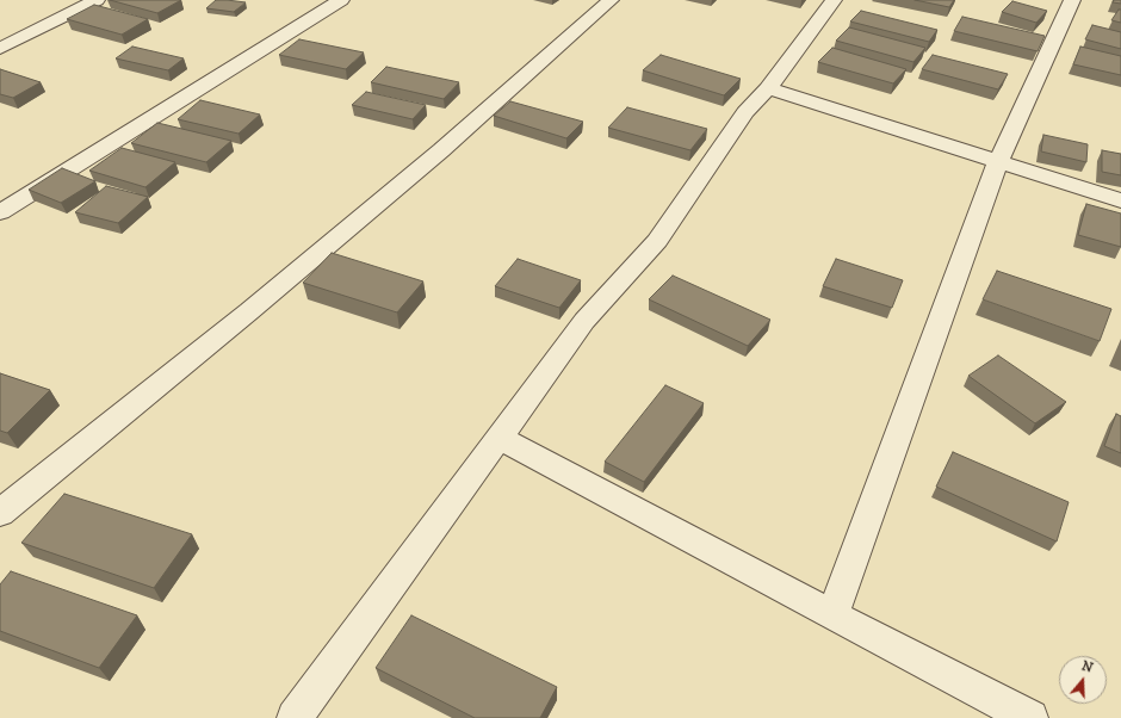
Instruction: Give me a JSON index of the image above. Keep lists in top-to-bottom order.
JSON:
{
  "north": "top"
}
